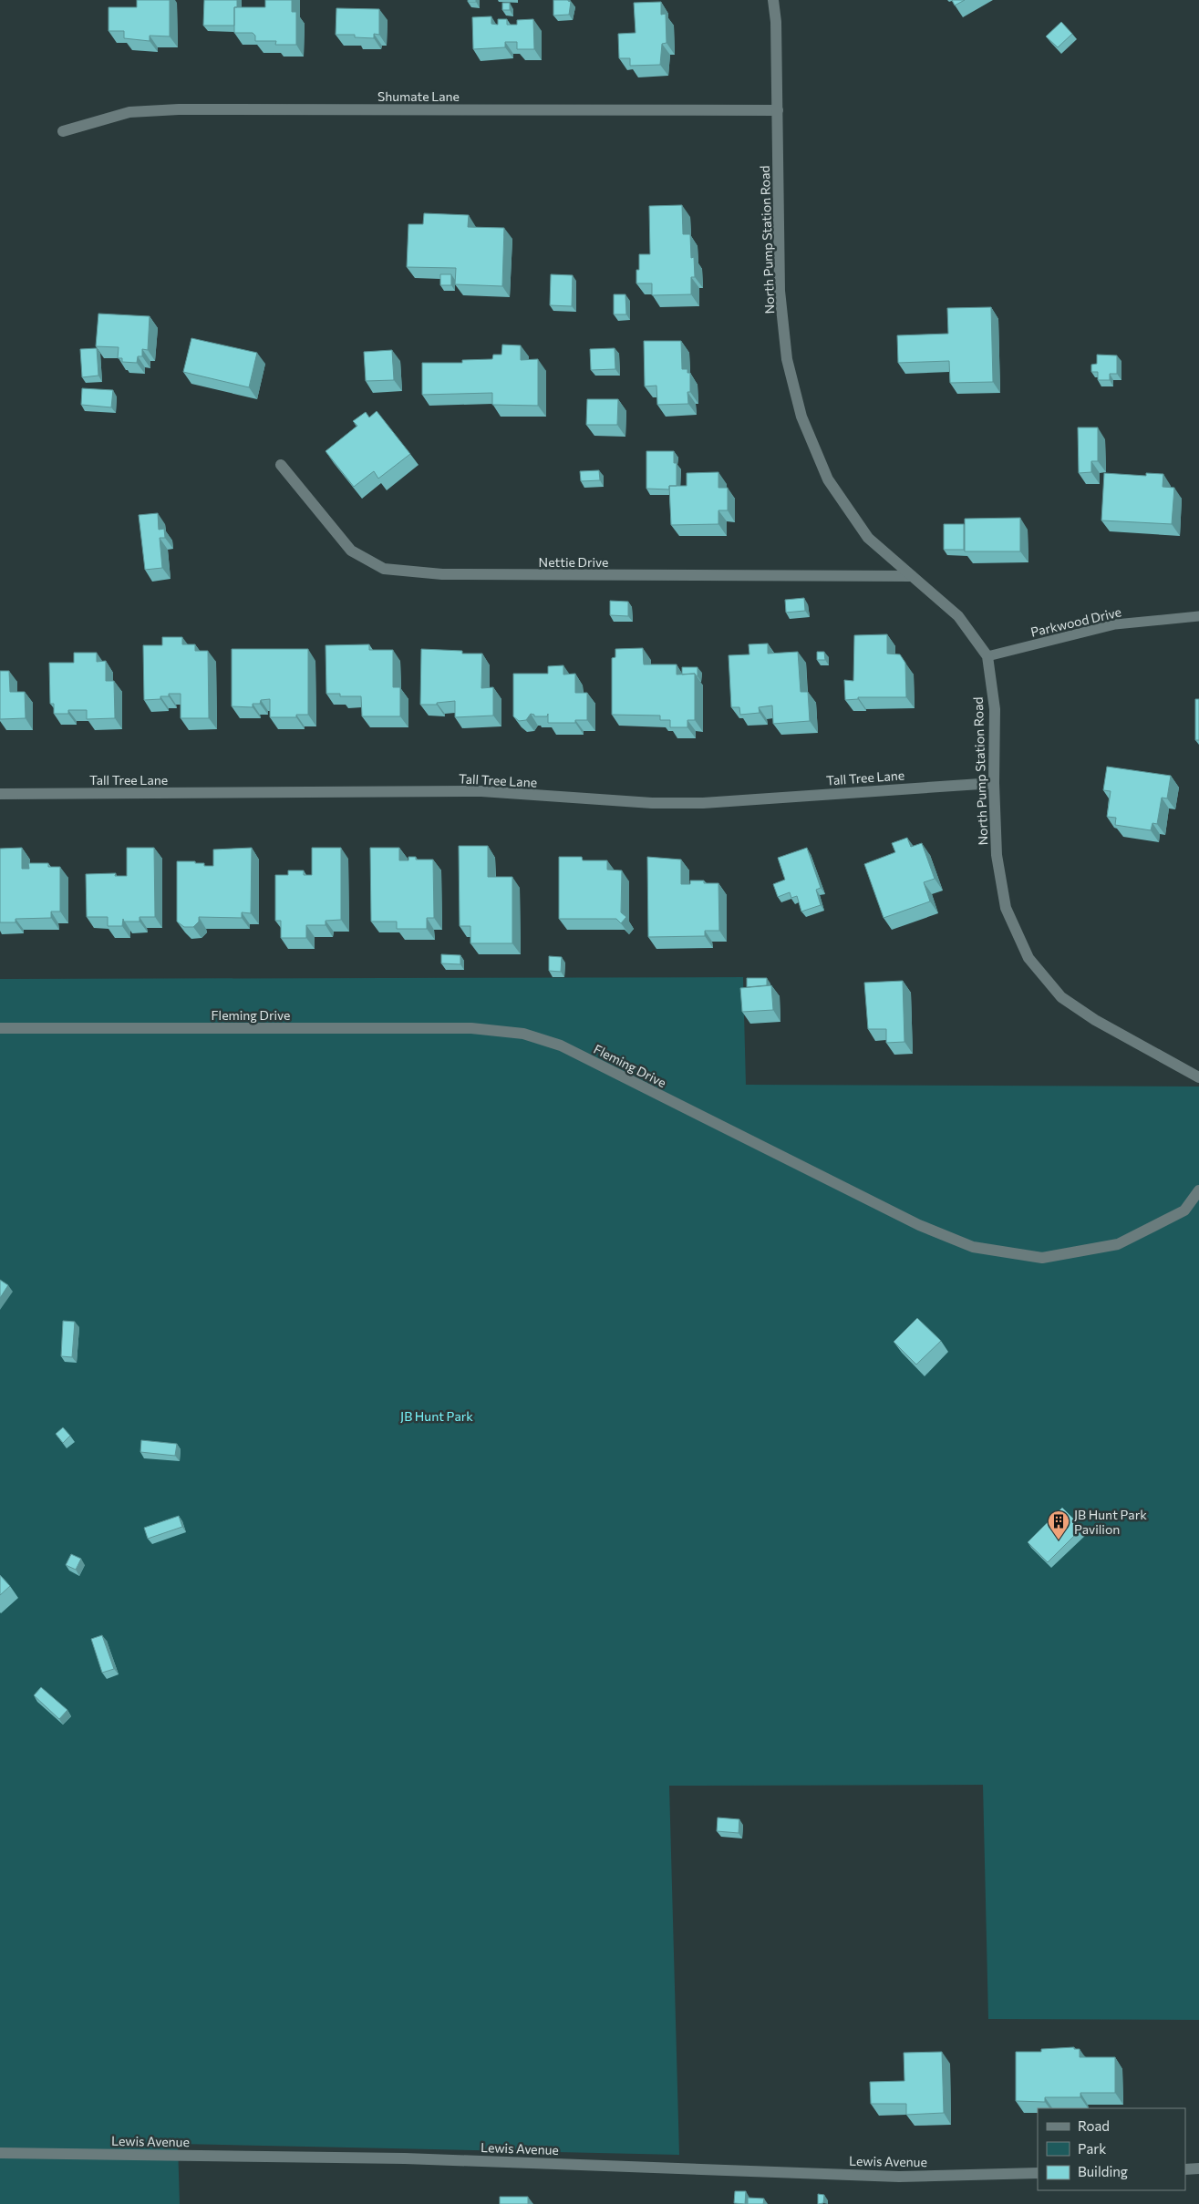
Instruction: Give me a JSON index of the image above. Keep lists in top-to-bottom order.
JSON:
{
  "streets": {
    "street": [
      "Shumate Lane",
      "North Pump Station Road",
      "Nettie Drive",
      "Tall Tree Lane",
      "Fleming Drive",
      "Lewis Avenue"
    ],
    "lane": ["Parkwood Drive"]
  },
  "crossings": [
    ["Shumate Lane", "North Pump Station Road"],
    ["North Pump Station Road", "Nettie Drive"],
    ["North Pump Station Road", "Parkwood Drive"],
    ["North Pump Station Road", "Tall Tree Lane"]
  ],
  "parks": ["JB Hunt Park"],
  "places": {
    "building": ["JB Hunt Park Pavilion"]
  },
  "legend": ["Road", "Park", "Building"]
}
